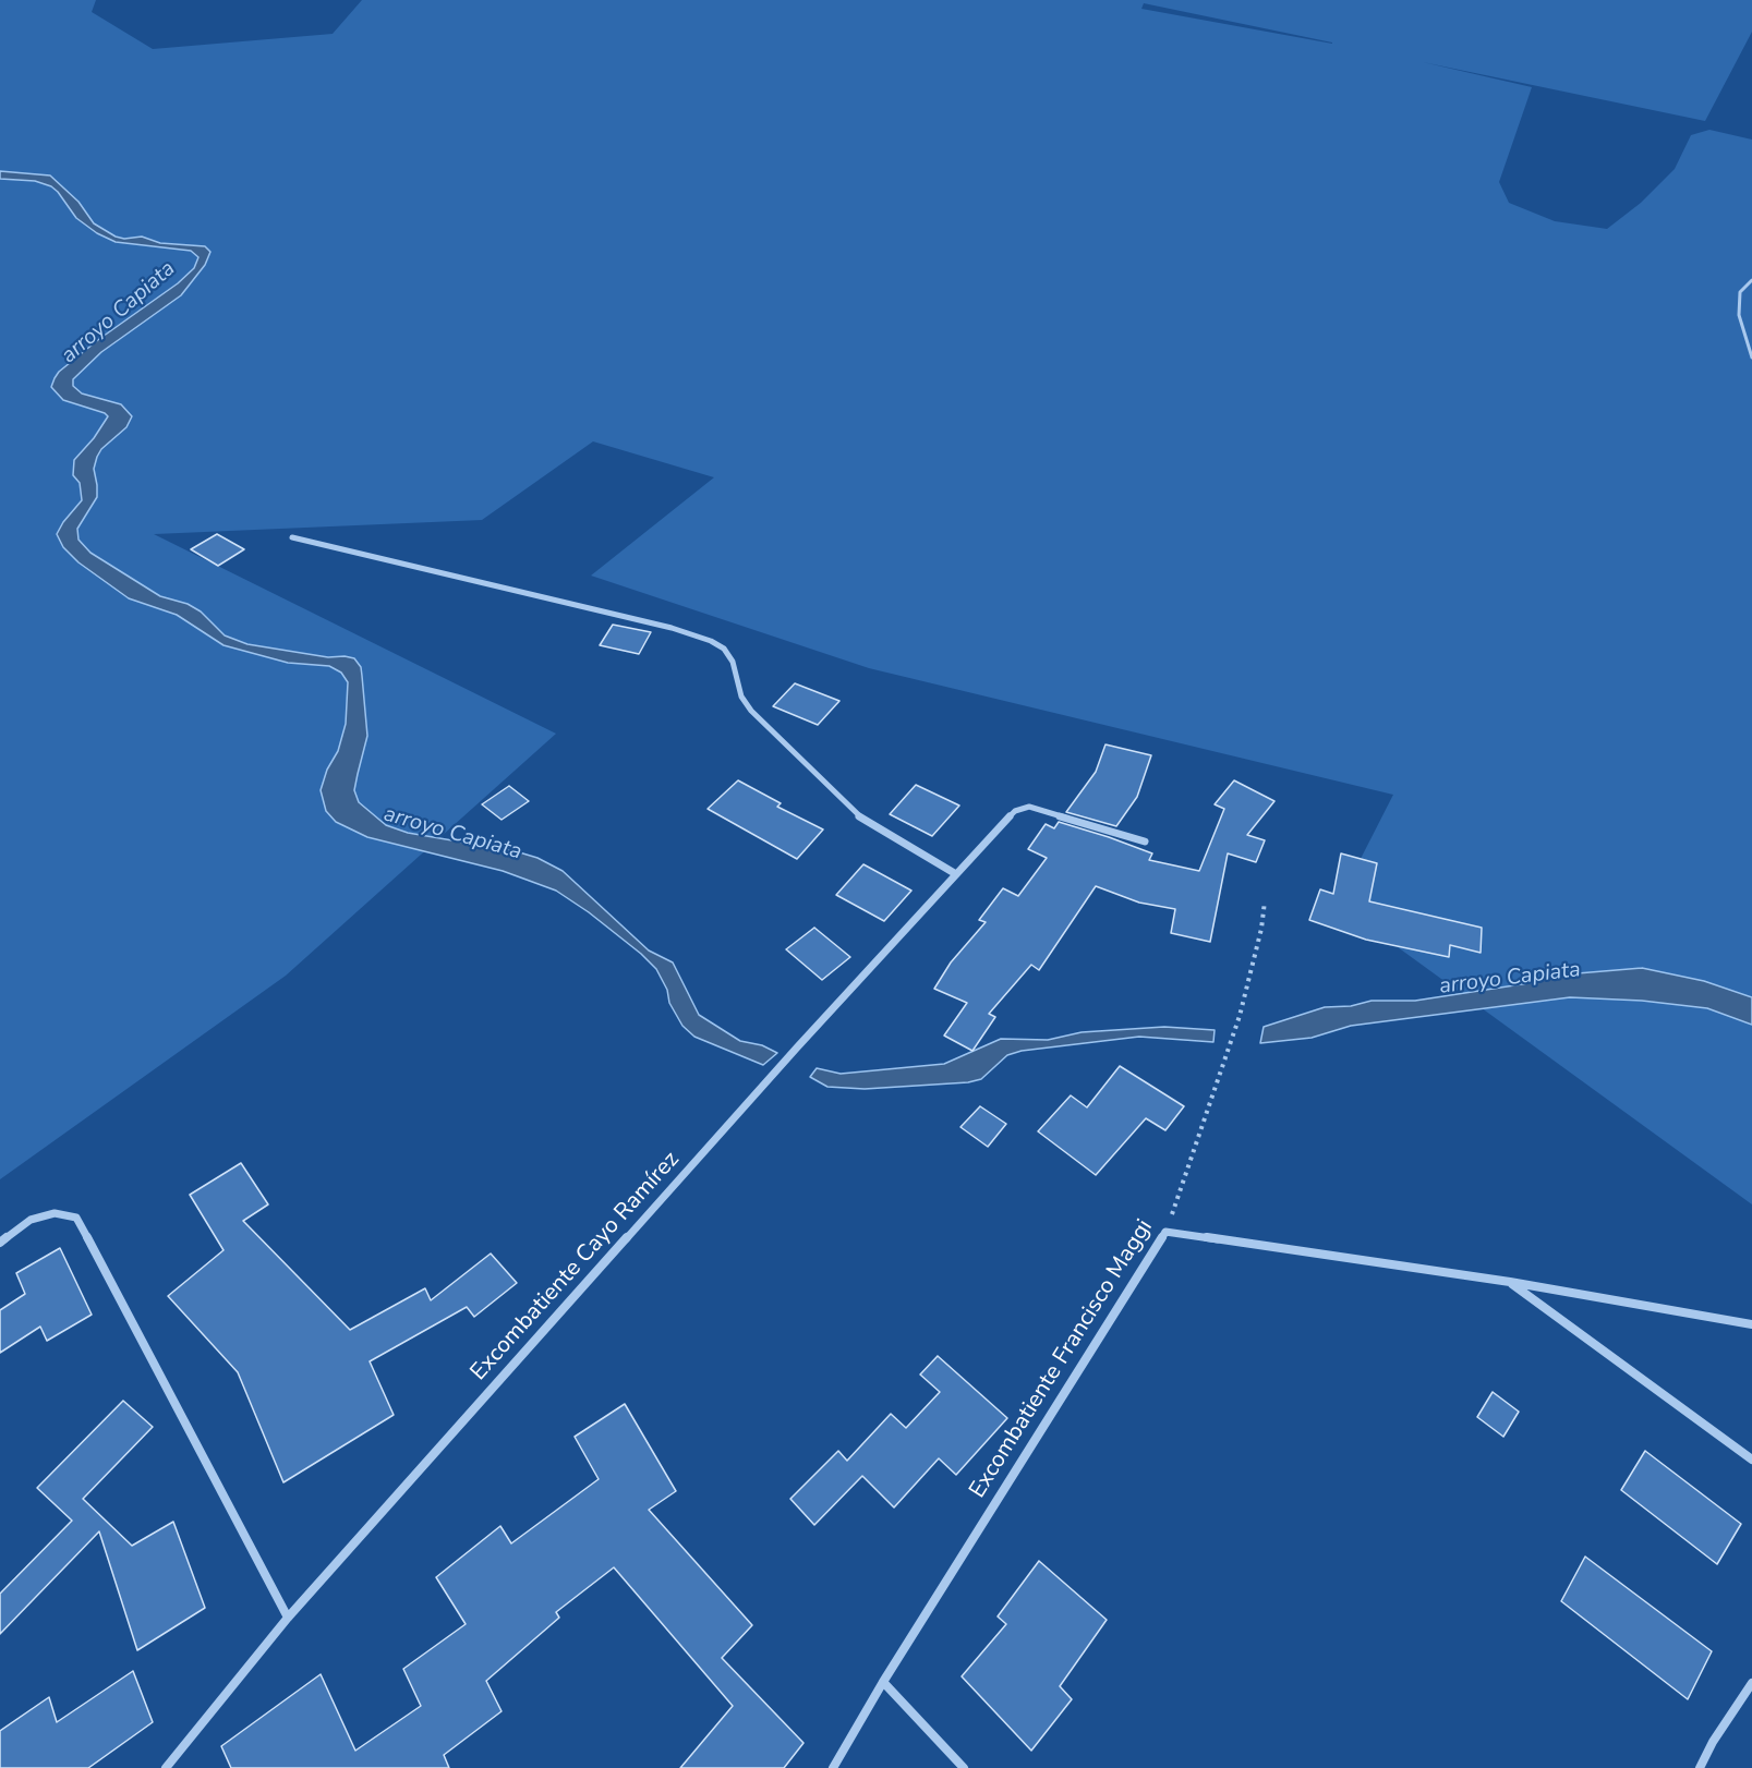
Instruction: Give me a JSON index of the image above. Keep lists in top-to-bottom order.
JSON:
{
  "streets": {
    "street": ["Excombatiente Cayo Ramírez", "Excombatiente Francisco Maggi"]
  },
  "water": ["arroyo Capiata"]
}
